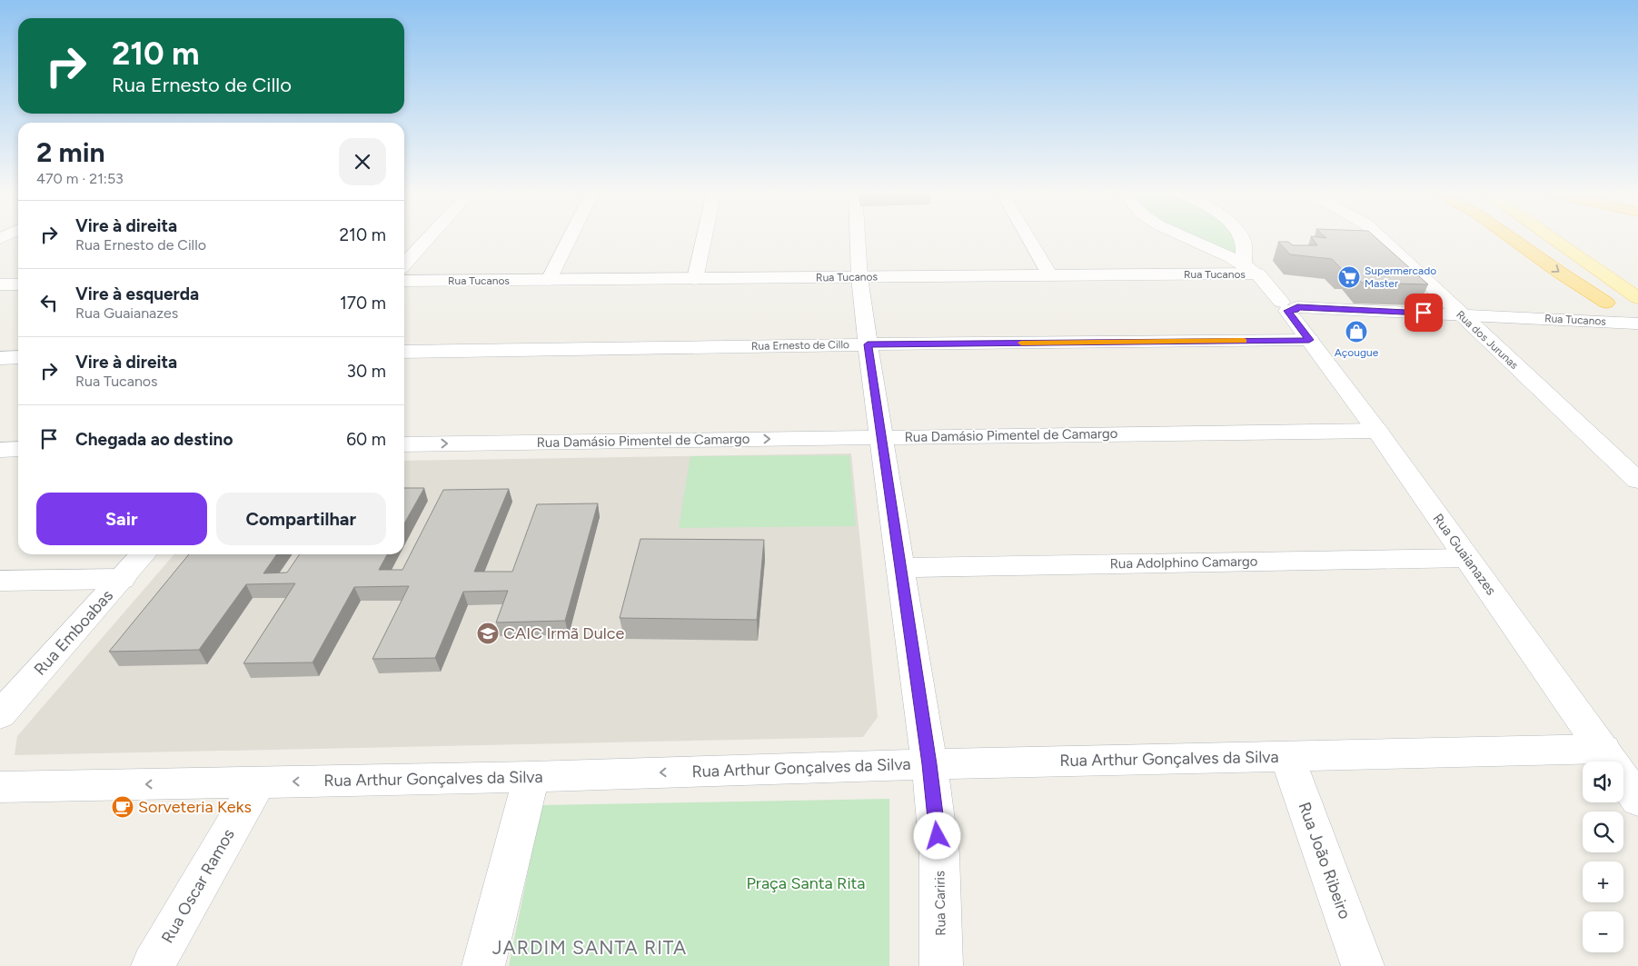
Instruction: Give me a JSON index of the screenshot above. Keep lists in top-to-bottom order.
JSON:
{
  "streets": {
    "street": [
      "Rua Tucanos",
      "Rua dos Jurunas",
      "Rua Ernesto de Cillo",
      "Rua Damásio Pimentel de Camargo",
      "Rua Guaianazes",
      "Rua Adolphino Camargo",
      "Rua Emboabas",
      "Rua Arthur Gonçalves da Silva",
      "Rua João Ribeiro",
      "Rua Oscar Ramos",
      "Rua Cariris"
    ]
  },
  "crossings": [
    ["Rua Tucanos", "Rua dos Jurunas"],
    ["Rua Tucanos", "Rua Guaianazes"],
    ["Rua Tucanos", "Rua Cariris"],
    ["Rua Ernesto de Cillo", "Rua Guaianazes"],
    ["Rua Ernesto de Cillo", "Rua Cariris"],
    ["Rua Damásio Pimentel de Camargo", "Rua Guaianazes"],
    ["Rua Damásio Pimentel de Camargo", "Rua Cariris"],
    ["Rua Guaianazes", "Rua Adolphino Camargo"],
    ["Rua Guaianazes", "Rua Arthur Gonçalves da Silva"],
    ["Rua Adolphino Camargo", "Rua Cariris"],
    ["Rua Arthur Gonçalves da Silva", "Rua João Ribeiro"],
    ["Rua Arthur Gonçalves da Silva", "Rua Oscar Ramos"],
    ["Rua Arthur Gonçalves da Silva", "Rua Cariris"]
  ],
  "one_way": ["Rua Damásio Pimentel de Camargo", "Rua Arthur Gonçalves da Silva"],
  "districts": ["JARDIM SANTA RITA"],
  "parks": ["Praça Santa Rita"],
  "places": {
    "supermarket": ["Supermercado Master"],
    "shop": ["Açougue"],
    "school or university": ["CAIC Irmã Dulce"],
    "cafe": ["Sorveteria Keks"]
  },
  "page": {
    "turn": ["210 m", "Rua Ernesto de Cillo"],
    "heading": ["2 min", "470 m · 21:53"],
    "list": [
      {
        "name": "Vire à direita",
        "note": "Rua Ernesto de Cillo",
        "value": "210 m"
      },
      {
        "name": "Vire à esquerda",
        "note": "Rua Guaianazes",
        "value": "170 m"
      },
      {
        "name": "Vire à direita",
        "note": "Rua Tucanos",
        "value": "30 m"
      },
      {
        "name": "Chegada ao destino",
        "value": "60 m"
      }
    ],
    "buttons": ["Sair", "Compartilhar"],
    "map_buttons": ["+", "−"]
  }
}
